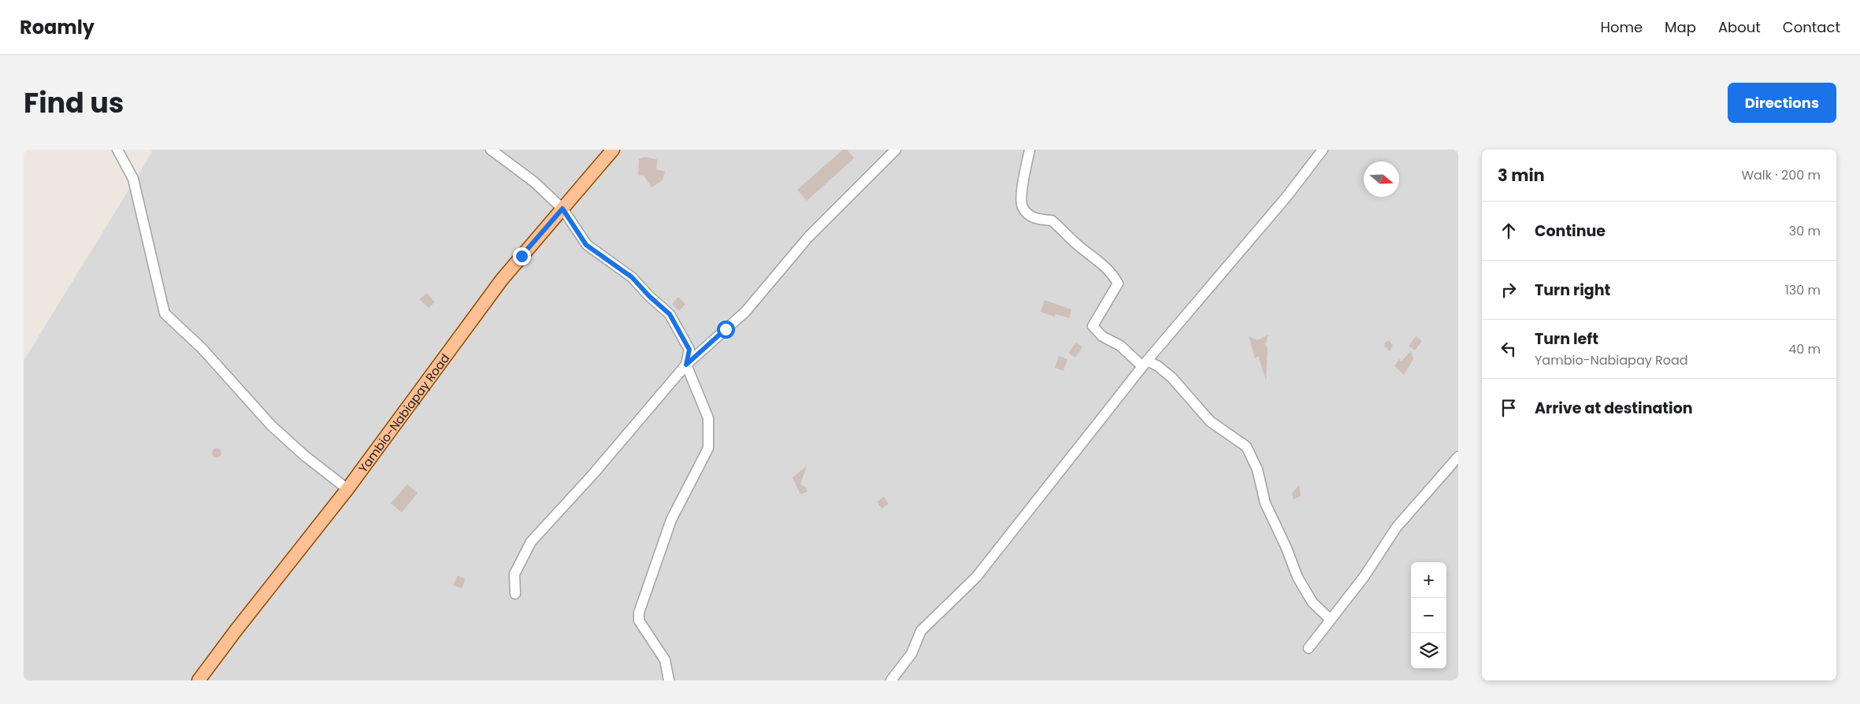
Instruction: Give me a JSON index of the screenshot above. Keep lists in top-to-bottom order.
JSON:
{
  "streets": {
    "main road": ["Yambio-Nabiapay Road"]
  },
  "north": "right",
  "page": {
    "header": "Roamly",
    "nav": [
      "Home",
      "Map",
      "About",
      "Contact"
    ],
    "title": "Find us",
    "buttons": "Directions",
    "heading": ["3 min", "Walk · 200 m"],
    "list": [
      ["Continue", "30 m"],
      ["Turn right", "130 m"],
      ["Turn left", "Yambio-Nabiapay Road", "40 m"],
      "Arrive at destination"
    ],
    "map_buttons": ["+", "−"]
  }
}
